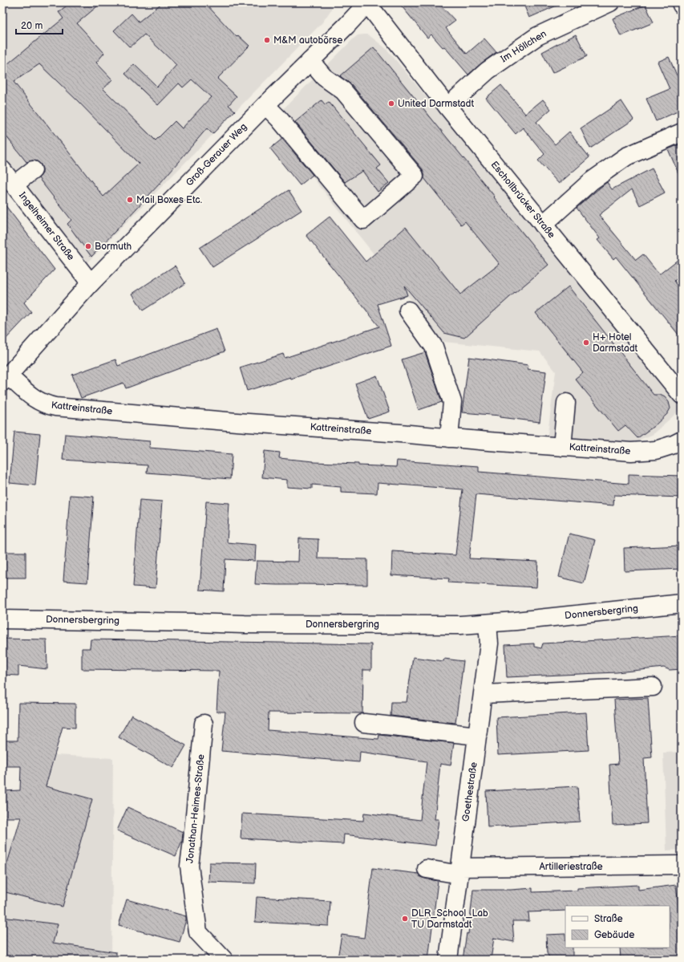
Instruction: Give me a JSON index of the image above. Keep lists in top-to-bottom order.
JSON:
{
  "streets": {
    "street": [
      "Im Höllchen",
      "Groß-Gerauer Weg",
      "Eschollbrücker Straße",
      "Ingelheimer Straße",
      "Kattreinstraße",
      "Donnersbergring",
      "Goethestraße",
      "Jonathan-Heimes-Straße",
      "Artilleriestraße"
    ]
  },
  "crossings": [
    ["Im Höllchen", "Eschollbrücker Straße"],
    ["Groß-Gerauer Weg", "Eschollbrücker Straße"],
    ["Groß-Gerauer Weg", "Ingelheimer Straße"],
    ["Groß-Gerauer Weg", "Kattreinstraße"],
    ["Donnersbergring", "Goethestraße"],
    ["Goethestraße", "Artilleriestraße"]
  ],
  "places": [
    "M&M autobörse",
    "United Darmstadt",
    "Mail Boxes Etc.",
    "Bormuth",
    "H+ Hotel Darmstadt",
    "DLR_School_Lab TU Darmstadt"
  ],
  "legend": ["Straße", "Gebäude"],
  "scale_bar": "20 m"
}
